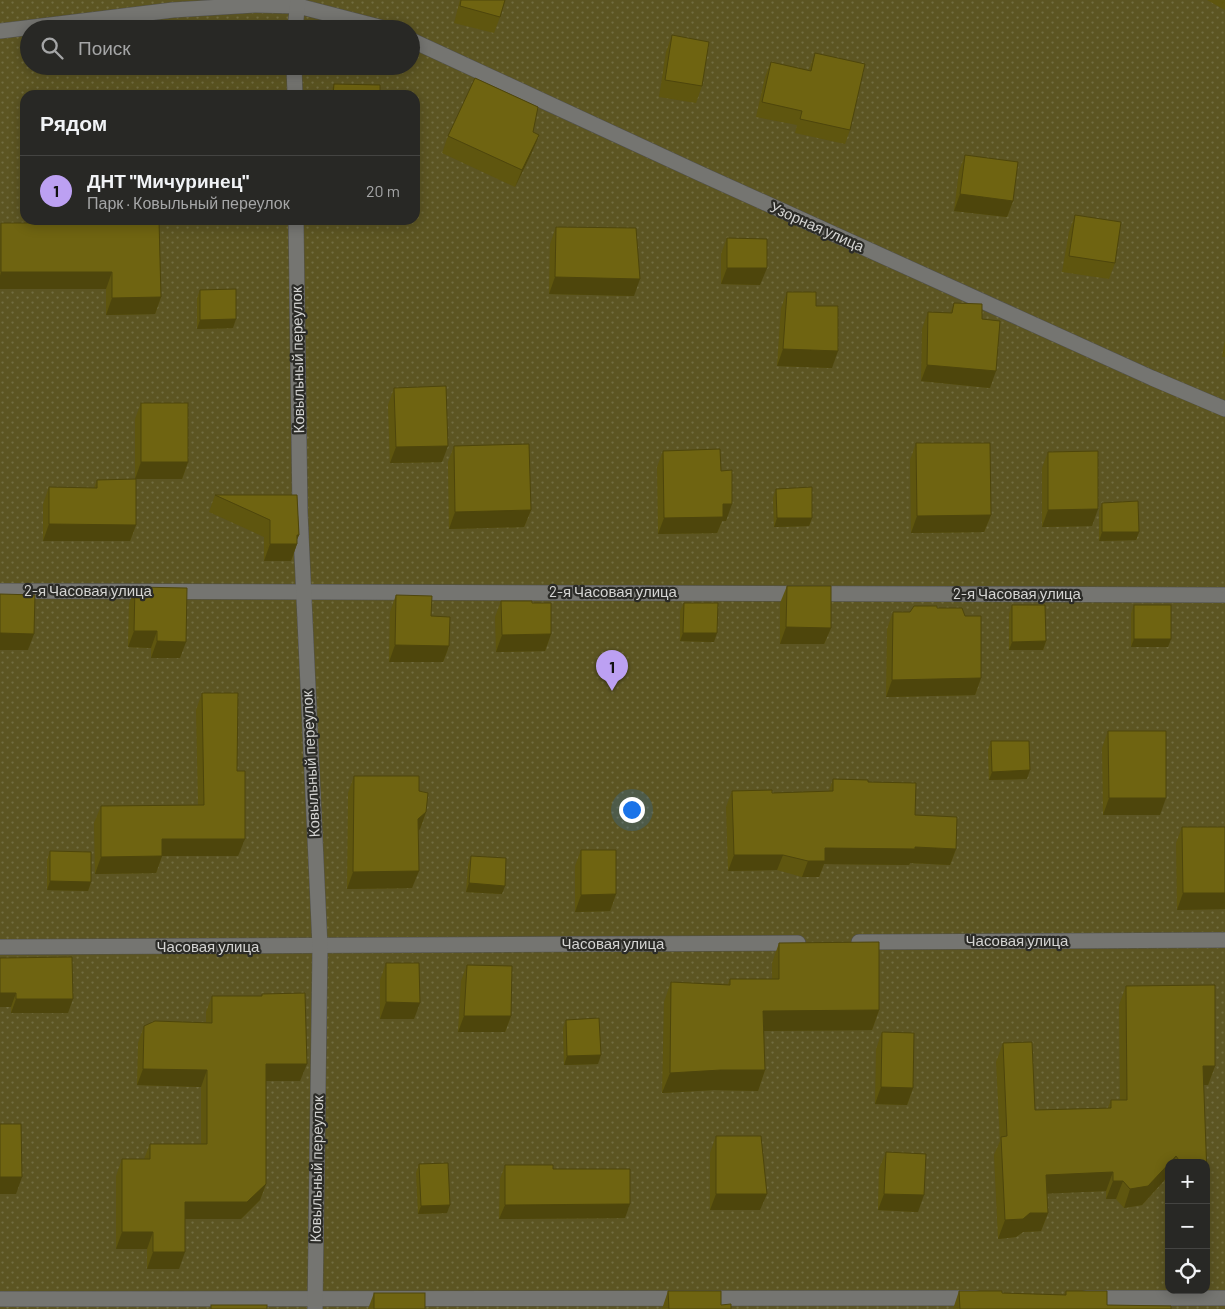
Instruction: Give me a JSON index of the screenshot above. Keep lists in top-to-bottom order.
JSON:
{
  "streets": {
    "street": [
      "Узорная улица",
      "Ковыльный переулок",
      "2-я Часовая улица",
      "Часовая улица"
    ]
  },
  "crossings": [
    ["Ковыльный переулок", "2-я Часовая улица"],
    ["Ковыльный переулок", "Часовая улица"]
  ],
  "page": {
    "search": "Поиск",
    "heading": "Рядом",
    "list": [
      {
        "mark": "1",
        "name": "ДНТ \"Мичуринец\"",
        "note": "Парк · Ковыльный переулок",
        "value": "20 m"
      }
    ],
    "pins": "1",
    "map_buttons": ["+", "−"]
  }
}
